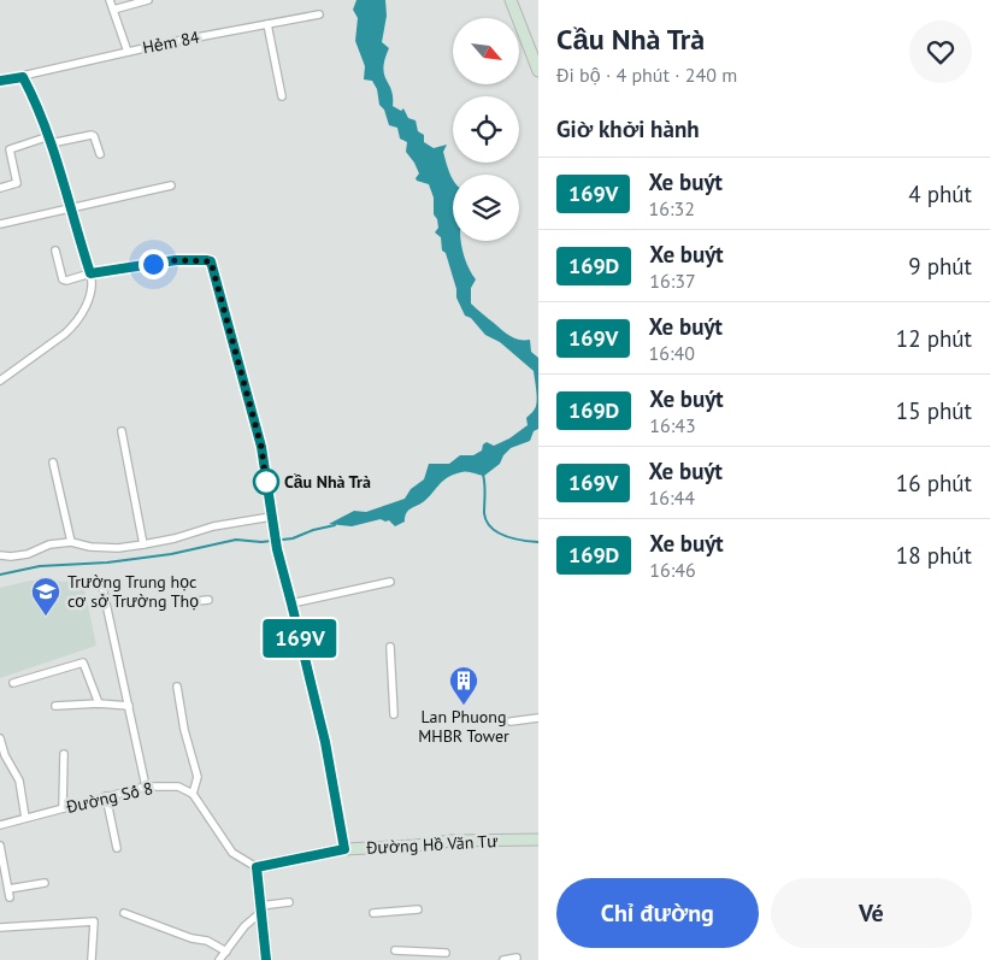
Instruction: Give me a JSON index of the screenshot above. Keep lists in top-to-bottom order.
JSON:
{
  "streets": {
    "street": ["Hẻm 84", "Đường Số 8", "Đường Hồ Văn Tư"]
  },
  "places": {
    "other": ["Cầu Nhà Trà"],
    "school or university": ["Trường Trung học cơ sở Trường Thọ"],
    "building": ["Lan Phuong MHBR Tower"]
  },
  "lines": ["bus line 169V"],
  "north": "bottom right",
  "page": {
    "on_map": "169V",
    "heading": [
      ["Cầu Nhà Trà", "Đi bộ · 4 phút · 240 m"],
      "Giờ khởi hành"
    ],
    "list": [
      {
        "mark": "169V",
        "name": "Xe buýt",
        "note": "16:32",
        "value": "4 phút"
      },
      {
        "mark": "169D",
        "name": "Xe buýt",
        "note": "16:37",
        "value": "9 phút"
      },
      {
        "mark": "169V",
        "name": "Xe buýt",
        "note": "16:40",
        "value": "12 phút"
      },
      {
        "mark": "169D",
        "name": "Xe buýt",
        "note": "16:43",
        "value": "15 phút"
      },
      {
        "mark": "169V",
        "name": "Xe buýt",
        "note": "16:44",
        "value": "16 phút"
      },
      {
        "mark": "169D",
        "name": "Xe buýt",
        "note": "16:46",
        "value": "18 phút"
      }
    ],
    "buttons": ["Chỉ đường", "Vé"]
  }
}
